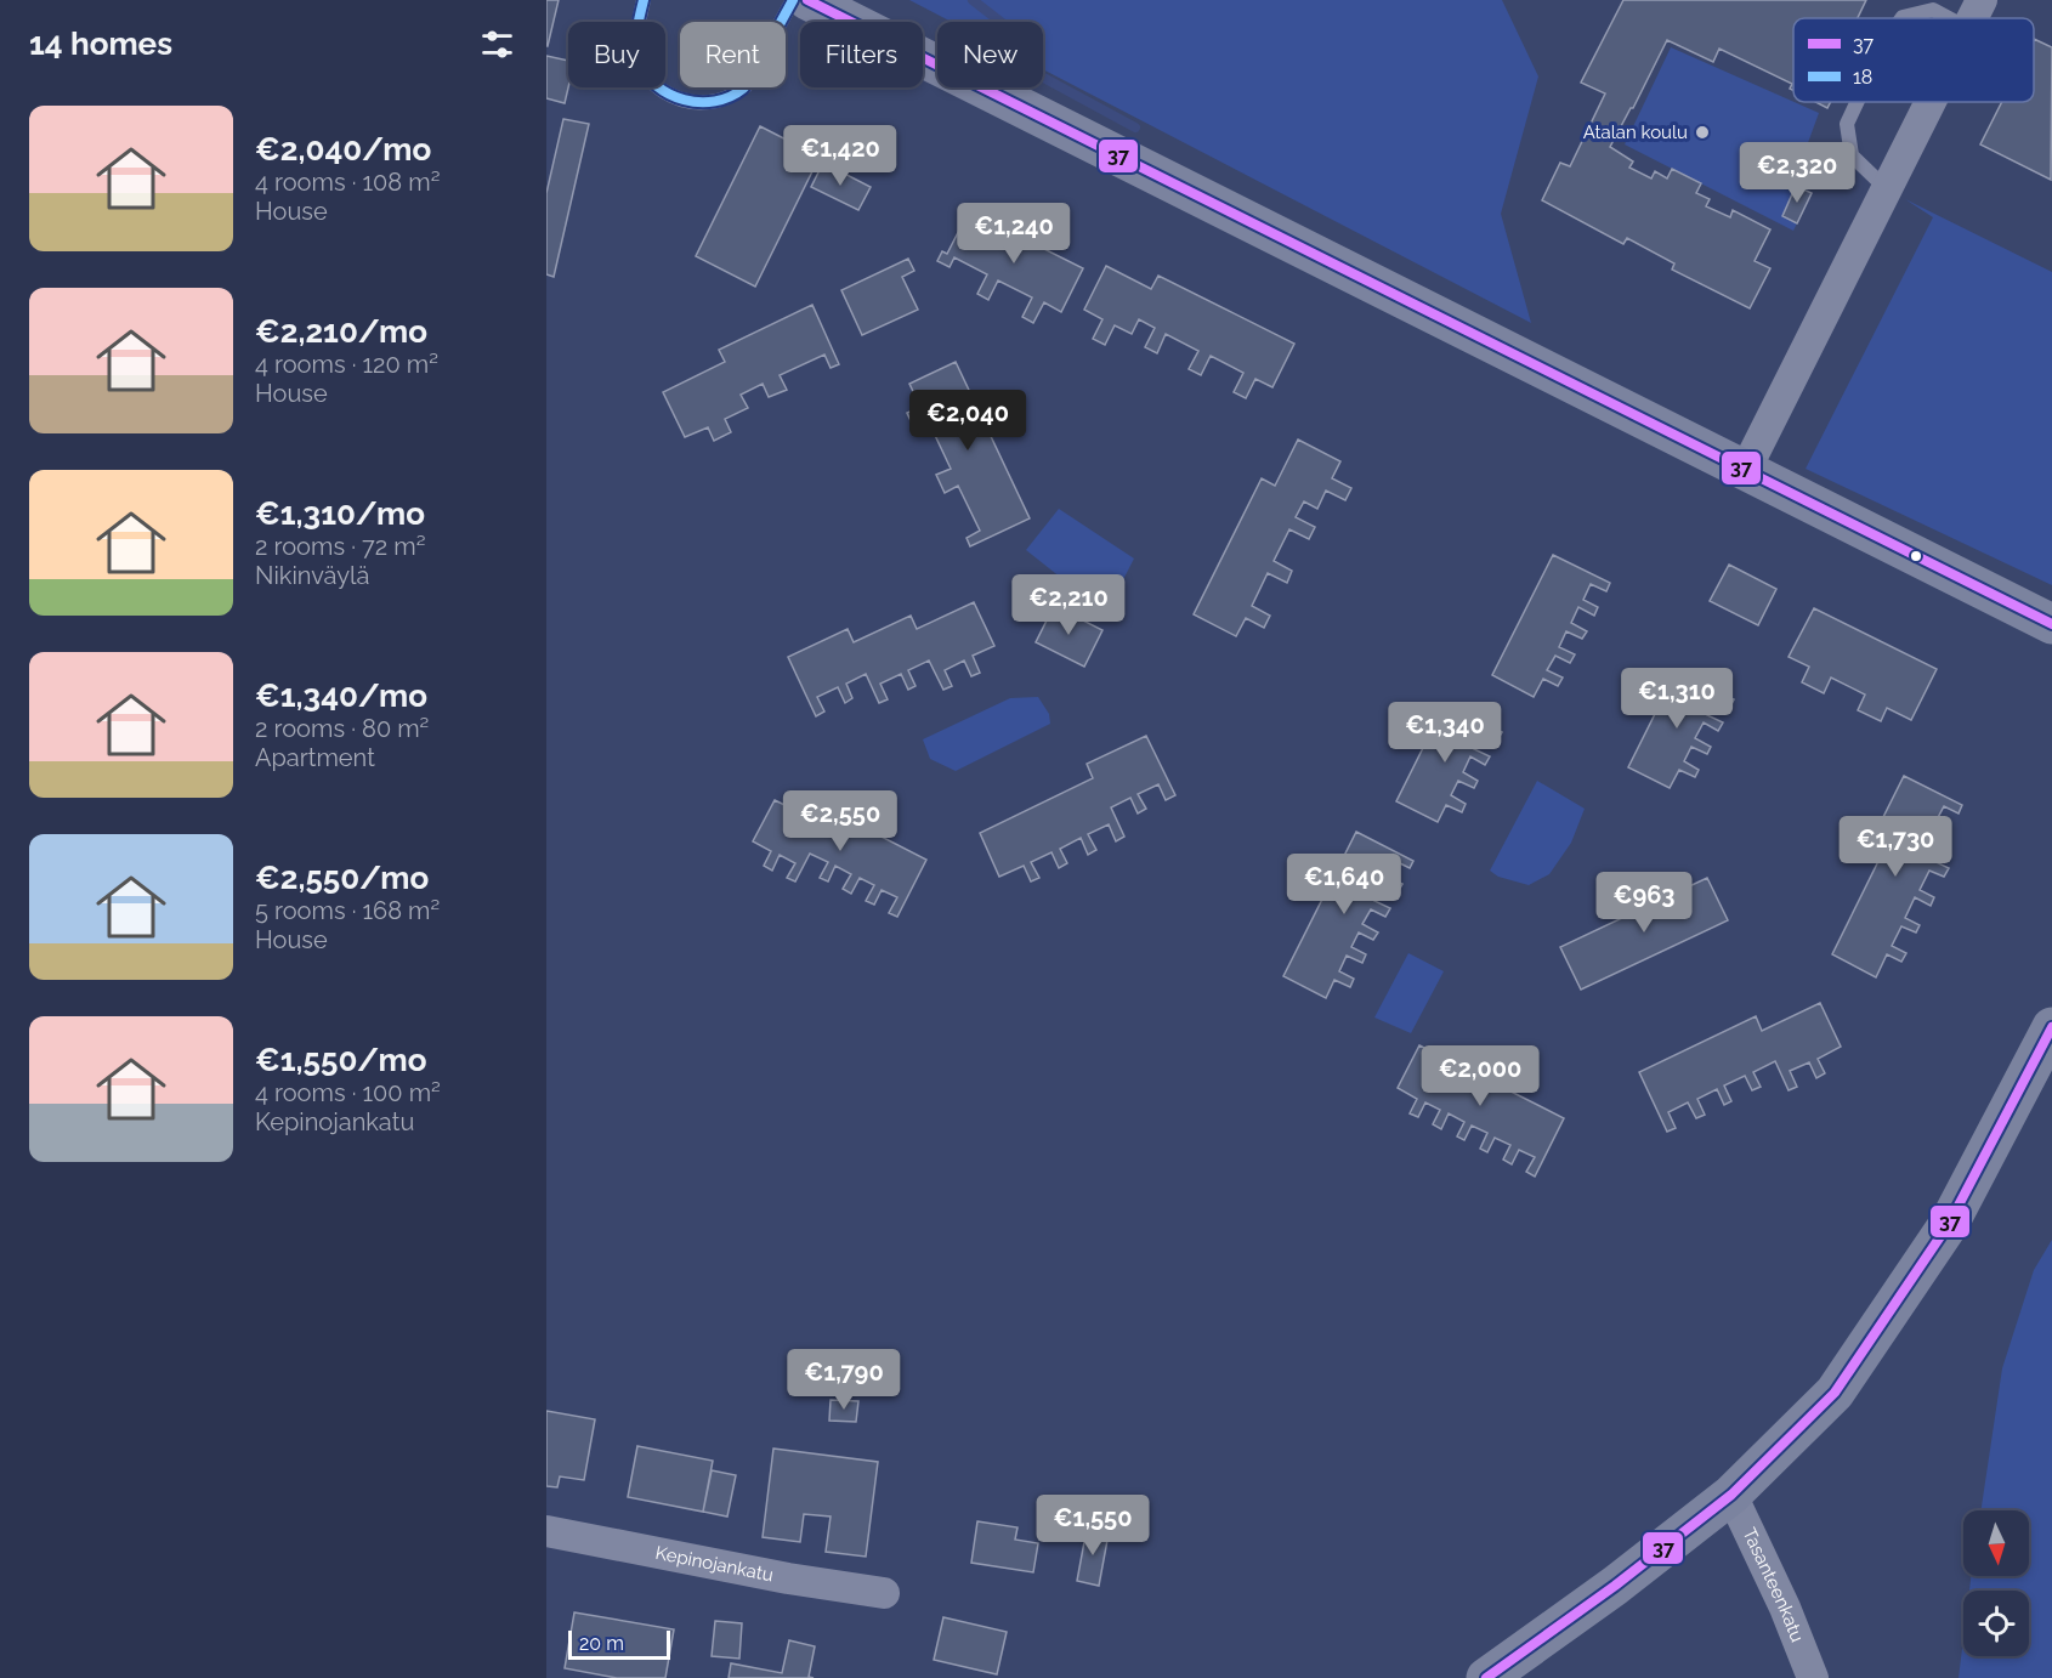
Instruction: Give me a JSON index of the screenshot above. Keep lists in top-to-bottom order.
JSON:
{
  "streets": {
    "street": ["Kepinojankatu", "Tasanteenkatu"]
  },
  "places": ["Atalan koulu"],
  "lines": ["transit line 37", "transit line 18"],
  "legend": ["37", "18"],
  "scale_bar": "20 m",
  "north": "bottom",
  "page": {
    "heading": "14 homes",
    "chip": [
      "Buy",
      "Rent",
      "Filters",
      "New"
    ],
    "list": [
      {
        "name": "€2,040/mo",
        "note": "4 rooms · 108 m² · House"
      },
      {
        "name": "€2,210/mo",
        "note": "4 rooms · 120 m² · House"
      },
      {
        "name": "€1,310/mo",
        "note": "2 rooms · 72 m² · Nikinväylä"
      },
      {
        "name": "€1,340/mo",
        "note": "2 rooms · 80 m² · Apartment"
      },
      {
        "name": "€2,550/mo",
        "note": "5 rooms · 168 m² · House"
      },
      {
        "name": "€1,550/mo",
        "note": "4 rooms · 100 m² · Kepinojankatu"
      }
    ],
    "price": [
      "€1,420",
      "€2,320",
      "€1,240",
      "€2,040",
      "€2,210",
      "€1,310",
      "€1,340",
      "€2,550",
      "€1,730",
      "€1,640",
      "€963",
      "€2,000",
      "€1,790",
      "€1,550"
    ],
    "scale": "20 m"
  }
}
